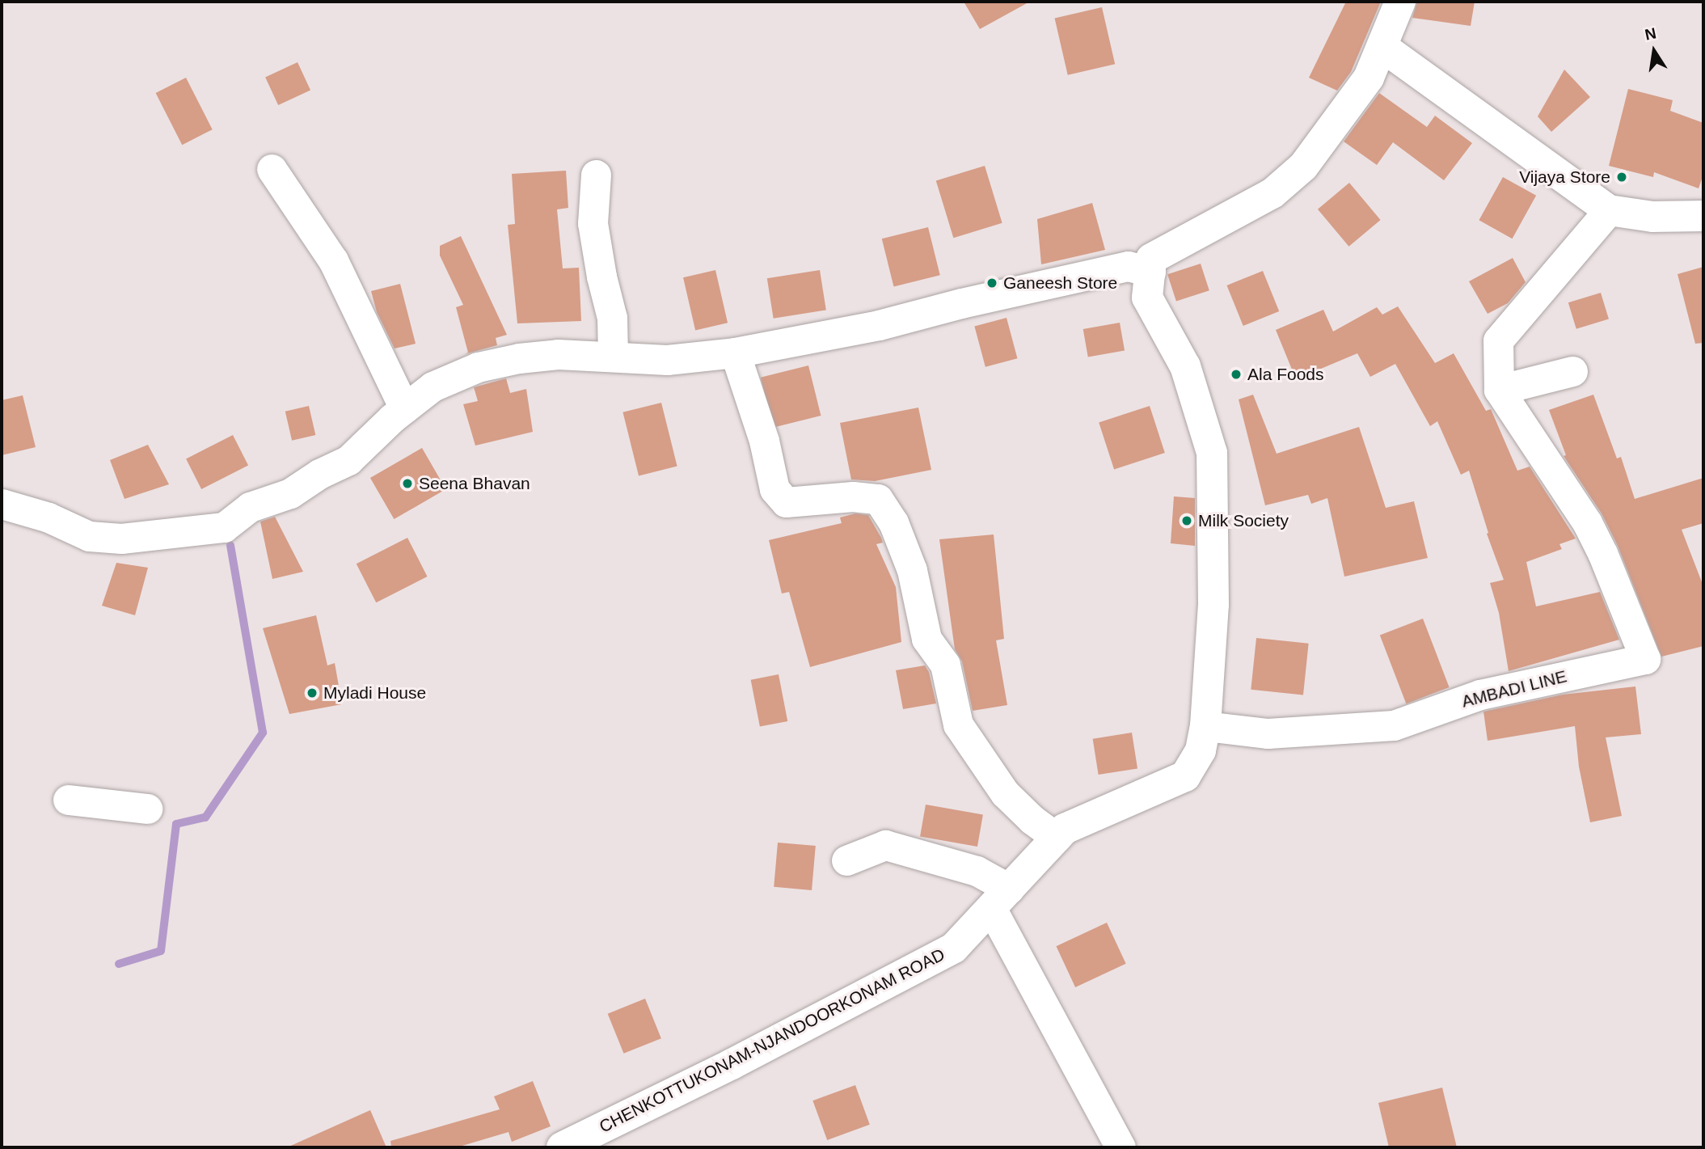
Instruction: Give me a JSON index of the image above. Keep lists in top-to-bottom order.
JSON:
{
  "streets": {
    "main road": ["CHENKOTTUKONAM-NJANDOORKONAM ROAD"],
    "street": ["AMBADI LINE"]
  },
  "crossings": [
    ["AMBADI LINE", "CHENKOTTUKONAM-NJANDOORKONAM ROAD"]
  ],
  "places": [
    "Vijaya Store",
    "Ganeesh Store",
    "Ala Foods",
    "Seena Bhavan",
    "Milk Society",
    "Myladi House"
  ],
  "north": "top"
}
